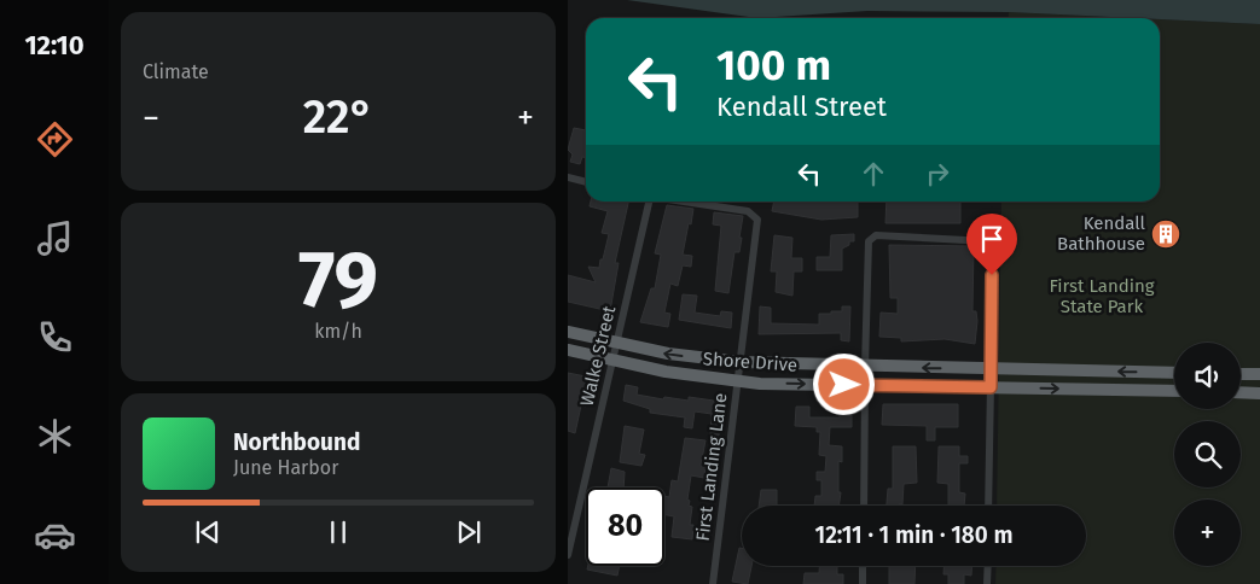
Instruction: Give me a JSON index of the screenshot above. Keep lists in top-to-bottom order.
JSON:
{
  "streets": {
    "highway": ["Shore Drive"],
    "street": ["Walke Street", "First Landing Lane"]
  },
  "crossings": [
    ["Walke Street", "Shore Drive"],
    ["Shore Drive", "First Landing Lane"]
  ],
  "parks": ["First Landing State Park"],
  "places": {
    "building": ["Kendall Bathhouse"]
  },
  "page": {
    "tabs": "12:10",
    "tile": [
      "Climate",
      ["79", "km/h"]
    ],
    "turn": ["100 m", "Kendall Street"],
    "heat": ["−", "22°", "+"],
    "map_buttons": "+",
    "song": ["Northbound", "June Harbor"],
    "limit": "80",
    "trip": "12:11 · 1 min · 180 m"
  }
}
